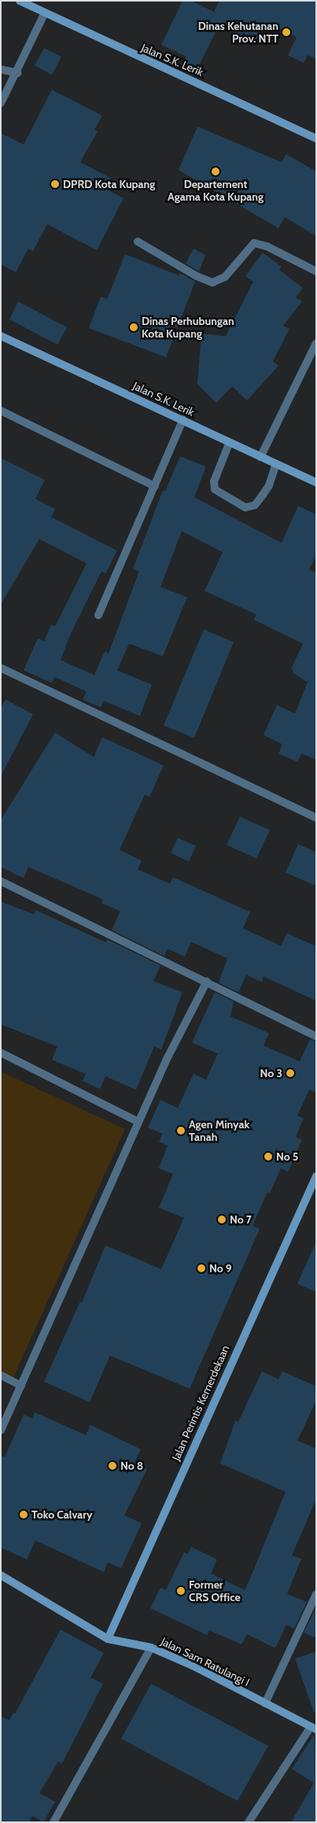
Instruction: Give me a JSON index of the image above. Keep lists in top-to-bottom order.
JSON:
{
  "streets": {
    "main road": ["Jalan S.K. Lerik", "Jalan Perintis Kemerdekaan", "Jalan Sam Ratulangi I"]
  },
  "crossings": [
    ["Jalan Perintis Kemerdekaan", "Jalan Sam Ratulangi I"]
  ],
  "places": [
    "Dinas Kehutanan Prov. NTT",
    "Departement Agama Kota Kupang",
    "DPRD Kota Kupang",
    "Dinas Perhubungan Kota Kupang",
    "No 3",
    "Agen Minyak Tanah",
    "No 5",
    "No 7",
    "No 9",
    "No 8",
    "Toko Calvary",
    "Former CRS Office"
  ]
}
